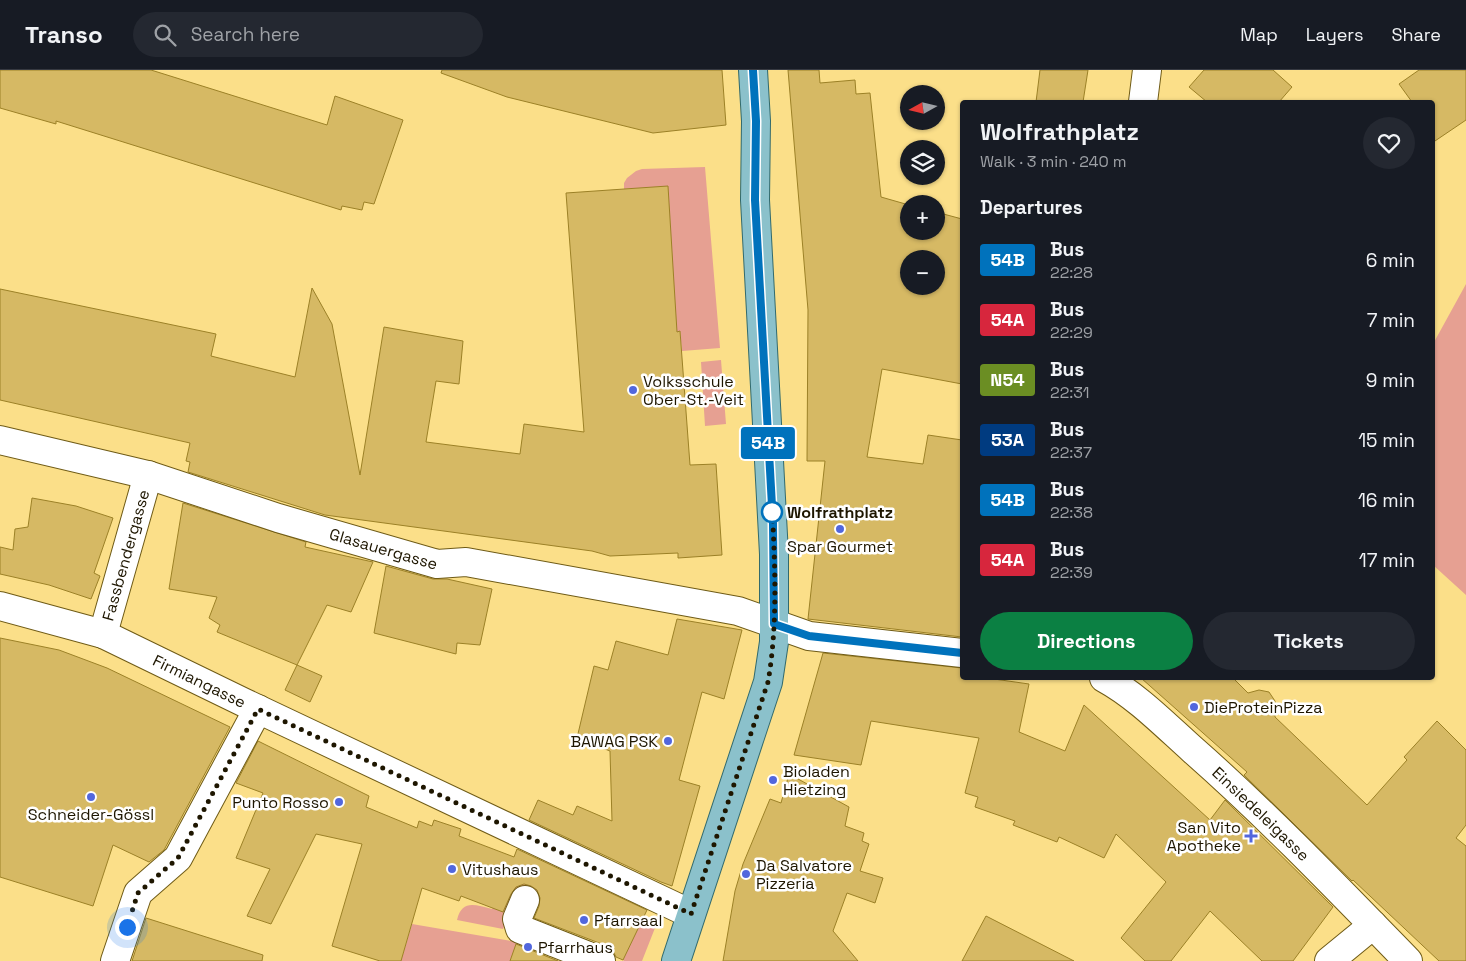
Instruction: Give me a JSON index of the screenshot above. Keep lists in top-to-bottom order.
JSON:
{
  "streets": {
    "street": [
      "Glasauergasse",
      "Fassbendergasse",
      "Firmiangasse",
      "Einsiedeleigasse"
    ]
  },
  "crossings": [
    ["Glasauergasse", "Fassbendergasse"],
    ["Fassbendergasse", "Firmiangasse"]
  ],
  "places": {
    "other": [
      "Volksschule Ober-St.-Veit",
      "Wolfrathplatz",
      "Spar Gourmet",
      "DieProteinPizza",
      "BAWAG PSK",
      "Bioladen Hietzing",
      "Schneider-Gössl",
      "Punto Rosso",
      "Vitushaus",
      "Da Salvatore Pizzeria",
      "Pfarrsaal",
      "Pfarrhaus"
    ],
    "health": ["San Vito Apotheke"]
  },
  "lines": ["bus line 54B"],
  "north": "left",
  "page": {
    "header": "Transo",
    "search": "Search here",
    "nav": ["Map", "Layers", "Share"],
    "on_map": "54B",
    "map_buttons": ["+", "−"],
    "heading": [
      ["Wolfrathplatz", "Walk · 3 min · 240 m"],
      "Departures"
    ],
    "list": [
      {
        "mark": "54B",
        "name": "Bus",
        "note": "22:28",
        "value": "6 min"
      },
      {
        "mark": "54A",
        "name": "Bus",
        "note": "22:29",
        "value": "7 min"
      },
      {
        "mark": "N54",
        "name": "Bus",
        "note": "22:31",
        "value": "9 min"
      },
      {
        "mark": "53A",
        "name": "Bus",
        "note": "22:37",
        "value": "15 min"
      },
      {
        "mark": "54B",
        "name": "Bus",
        "note": "22:38",
        "value": "16 min"
      },
      {
        "mark": "54A",
        "name": "Bus",
        "note": "22:39",
        "value": "17 min"
      }
    ],
    "buttons": ["Directions", "Tickets"]
  }
}
